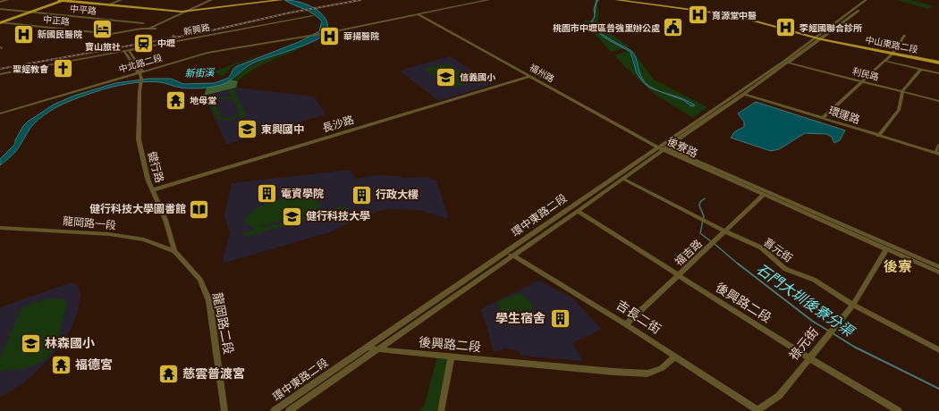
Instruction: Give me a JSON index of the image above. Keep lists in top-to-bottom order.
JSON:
{
  "streets": {
    "main road": ["中山東路二段"],
    "street": [
      "中平路",
      "中正路",
      "新興路",
      "中北路二段",
      "福州路",
      "利民路",
      "環運路",
      "長沙路",
      "後寮路",
      "健行路",
      "環中東路二段",
      "龍岡路一段",
      "喜元街",
      "福吉路",
      "後興路二段",
      "吉長二街",
      "龍岡路二段",
      "祿元街"
    ]
  },
  "crossings": [
    ["中平路", "中正路"],
    ["新興路", "健行路"],
    ["中山東路二段", "環中東路二段"],
    ["中北路二段", "福州路"],
    ["中北路二段", "健行路"],
    ["福州路", "長沙路"],
    ["福州路", "後寮路"],
    ["福州路", "環中東路二段"],
    ["利民路", "環中東路二段"],
    ["環運路", "環中東路二段"],
    ["長沙路", "健行路"],
    ["後寮路", "環中東路二段"],
    ["後寮路", "福吉路"],
    ["後寮路", "祿元街"],
    ["健行路", "龍岡路一段"],
    ["健行路", "龍岡路二段"],
    ["環中東路二段", "喜元街"],
    ["環中東路二段", "後興路二段"],
    ["環中東路二段", "吉長二街"],
    ["龍岡路一段", "龍岡路二段"],
    ["喜元街", "福吉路"],
    ["喜元街", "祿元街"],
    ["福吉路", "後興路二段"],
    ["福吉路", "吉長二街"],
    ["後興路二段", "吉長二街"],
    ["後興路二段", "祿元街"],
    ["吉長二街", "祿元街"]
  ],
  "districts": ["後寮"],
  "water": ["新街溪", "石門大圳後寮分渠"],
  "places": {
    "hospital": [
      "育源堂中醫",
      "李經國聯合診所",
      "新國民醫院",
      "華揚醫院"
    ],
    "public building": ["桃園市中壢區普強里辦公處"],
    "hotel": ["寶山旅社"],
    "station": ["中壢"],
    "church": ["聖經教會"],
    "school or university": [
      "信義國小",
      "東興國中",
      "健行科技大學",
      "林森國小"
    ],
    "temple": ["地母堂", "福德宮", "慈雲普渡宮"],
    "building": ["電資學院", "行政大樓", "學生宿舍"],
    "library": ["健行科技大學圖書館"]
  }
}
